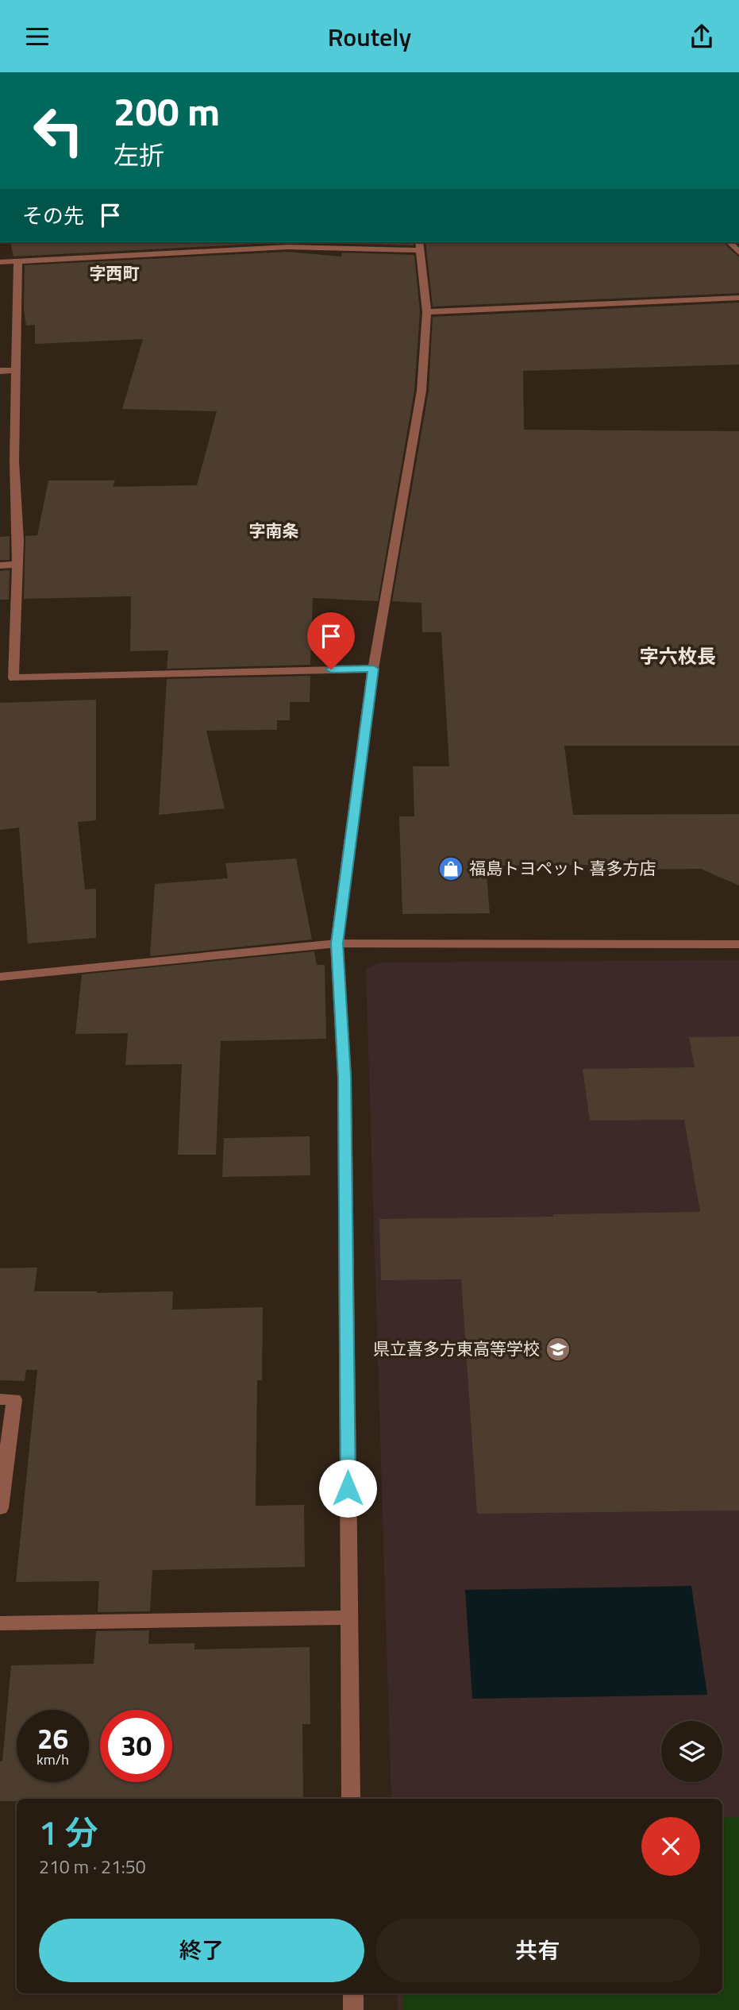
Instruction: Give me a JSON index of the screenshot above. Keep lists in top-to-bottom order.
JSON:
{
  "districts": ["字西町", "字南条", "字六枚長"],
  "places": {
    "shop": ["福島トヨペット 喜多方店"],
    "school or university": ["県立喜多方東高等学校"]
  },
  "page": {
    "header": "Routely",
    "turn": ["200 m", "左折"],
    "then": "その先",
    "speed": "26 km/h",
    "limit": "30",
    "heading": ["1 分", "210 m · 21:50"],
    "buttons": ["終了", "共有"]
  }
}
